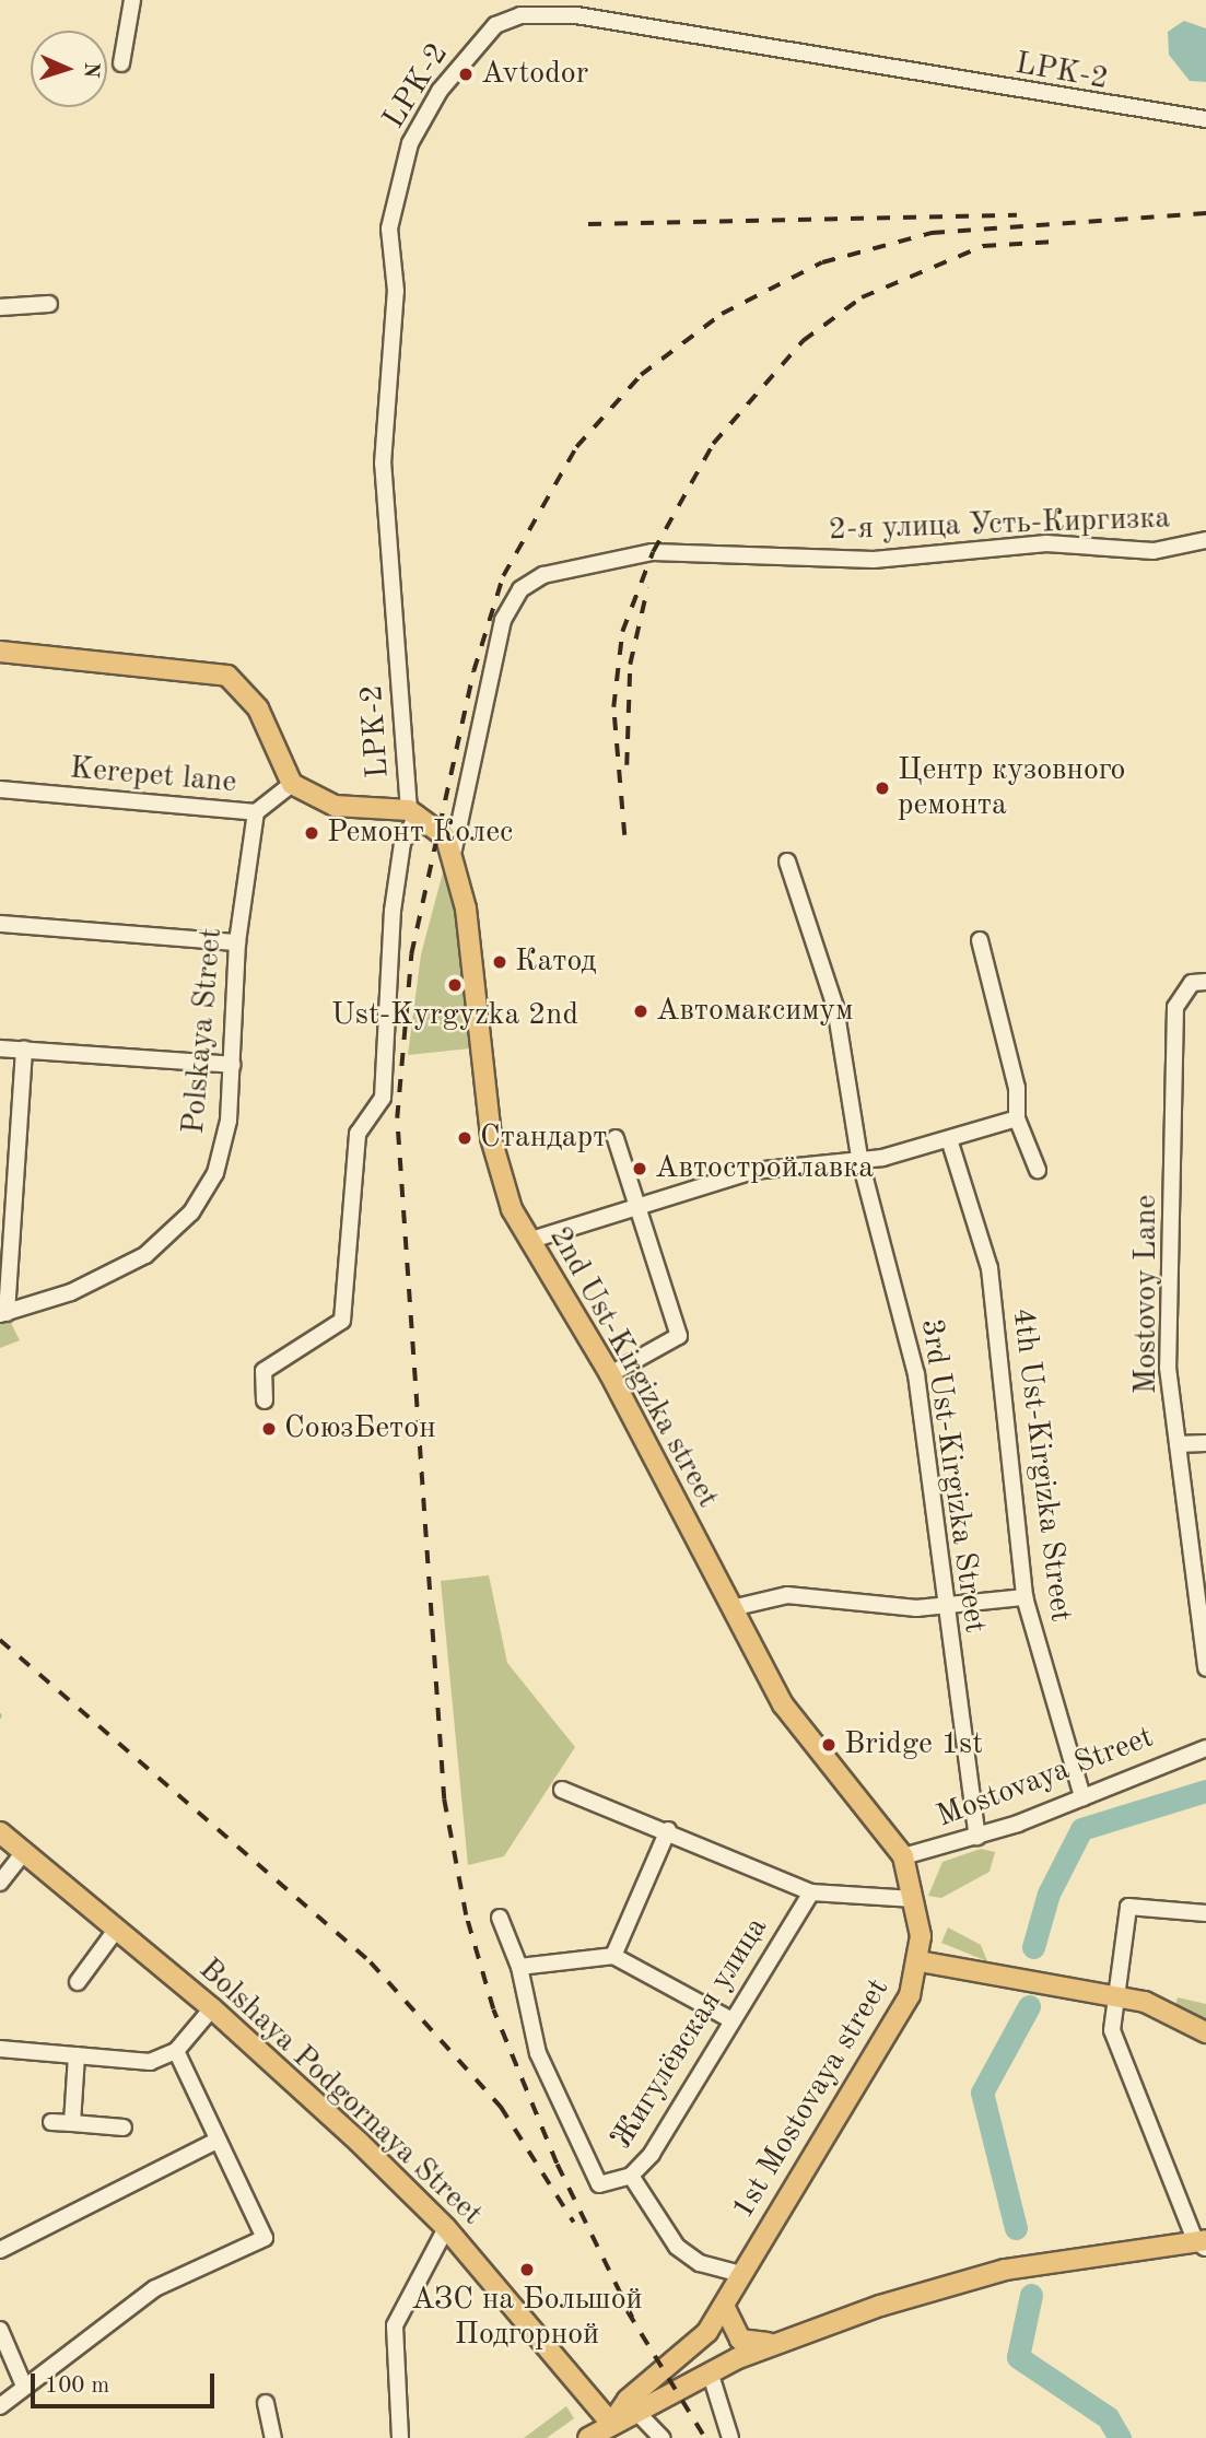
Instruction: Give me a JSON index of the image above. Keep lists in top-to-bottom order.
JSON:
{
  "streets": {
    "main road": ["2nd Ust-Kirgizka street", "Bolshaya Podgornaya Street", "1st Mostovaya street"],
    "street": [
      "LPK-2",
      "2-я улица Усть-Киргизка",
      "Kerepet lane",
      "Polskaya Street",
      "Mostovoy Lane",
      "4th Ust-Kirgizka Street",
      "3rd Ust-Kirgizka Street",
      "Mostovaya Street",
      "Жигулёвская улица"
    ]
  },
  "crossings": [
    ["2-я улица Усть-Киргизка", "2nd Ust-Kirgizka street"],
    ["Kerepet lane", "Polskaya Street"],
    ["2nd Ust-Kirgizka street", "Mostovaya Street"],
    ["2nd Ust-Kirgizka street", "1st Mostovaya street"],
    ["4th Ust-Kirgizka Street", "Mostovaya Street"],
    ["3rd Ust-Kirgizka Street", "Mostovaya Street"],
    ["Mostovaya Street", "1st Mostovaya street"],
    ["Bolshaya Podgornaya Street", "1st Mostovaya street"]
  ],
  "places": [
    "Avtodor",
    "Центр кузовного ремонта",
    "Ремонт Колес",
    "Катод",
    "Ust-Kyrgyzka 2nd",
    "Автомаксимум",
    "Стандарт",
    "Автостройлавка",
    "СоюзБетон",
    "Bridge 1st",
    "АЗС на Большой Подгорной"
  ],
  "scale_bar": "100 m",
  "north": "right"
}
